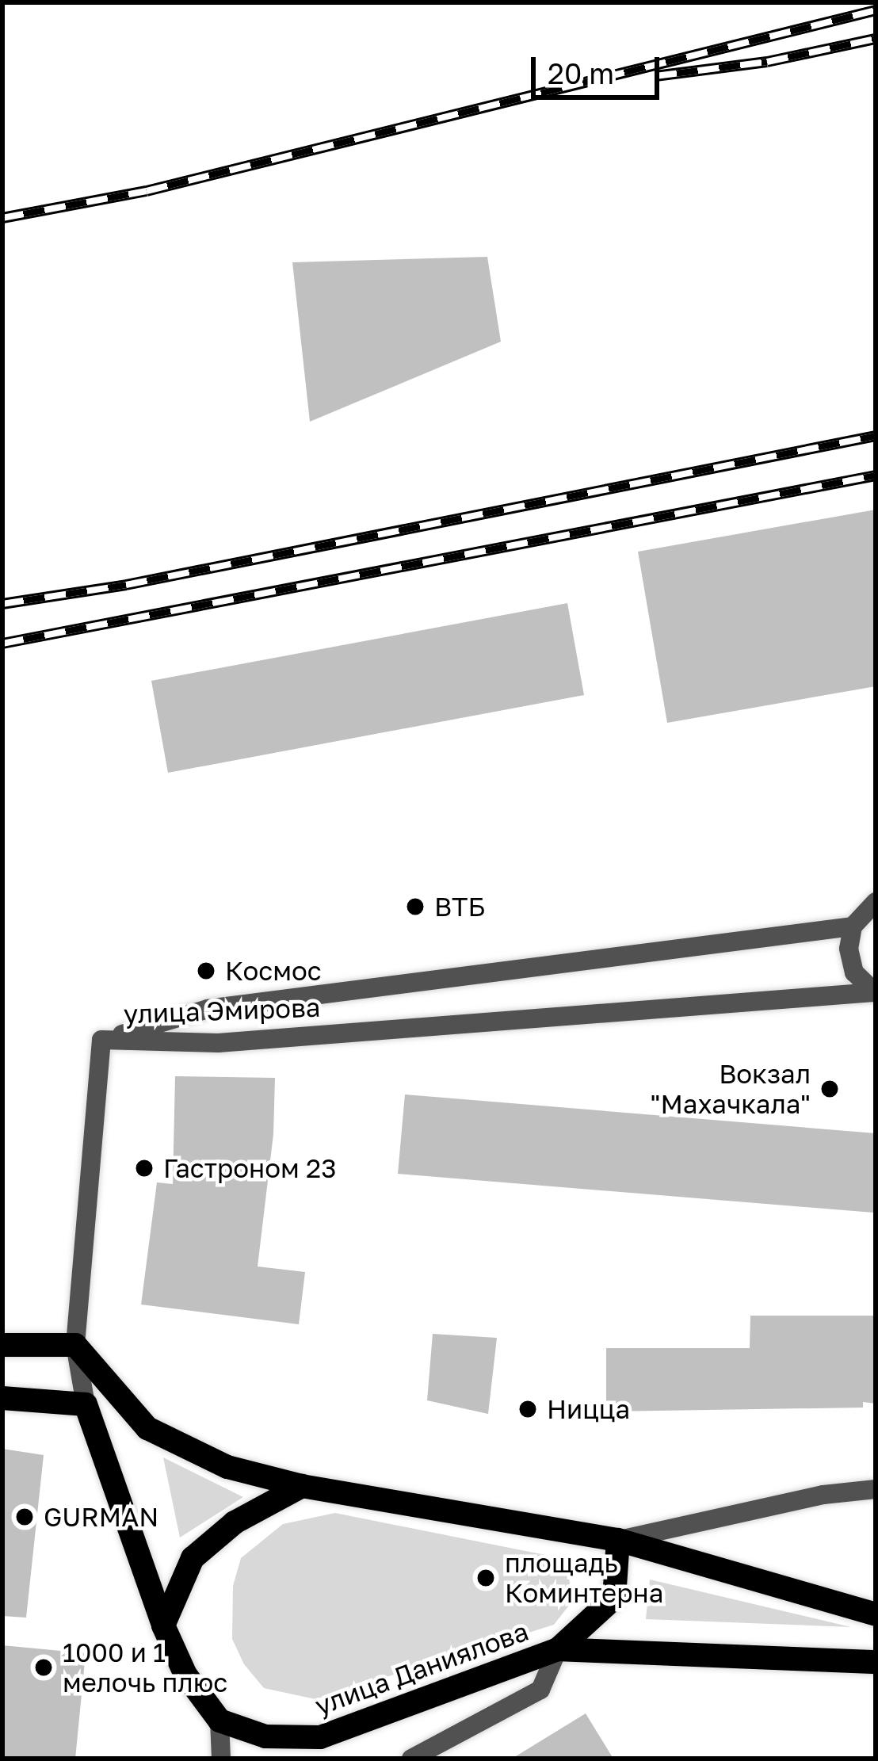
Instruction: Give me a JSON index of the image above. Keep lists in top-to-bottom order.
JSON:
{
  "streets": {
    "main road": ["улица Даниялова"],
    "street": ["улица Эмирова"]
  },
  "places": [
    "ВТБ",
    "Космос",
    "Вокзал \"Махачкала\"",
    "Гастроном 23",
    "Ницца",
    "GURMAN",
    "площадь Коминтерна",
    "1000 и 1 мелочь плюс"
  ],
  "scale_bar": "20 m"
}
